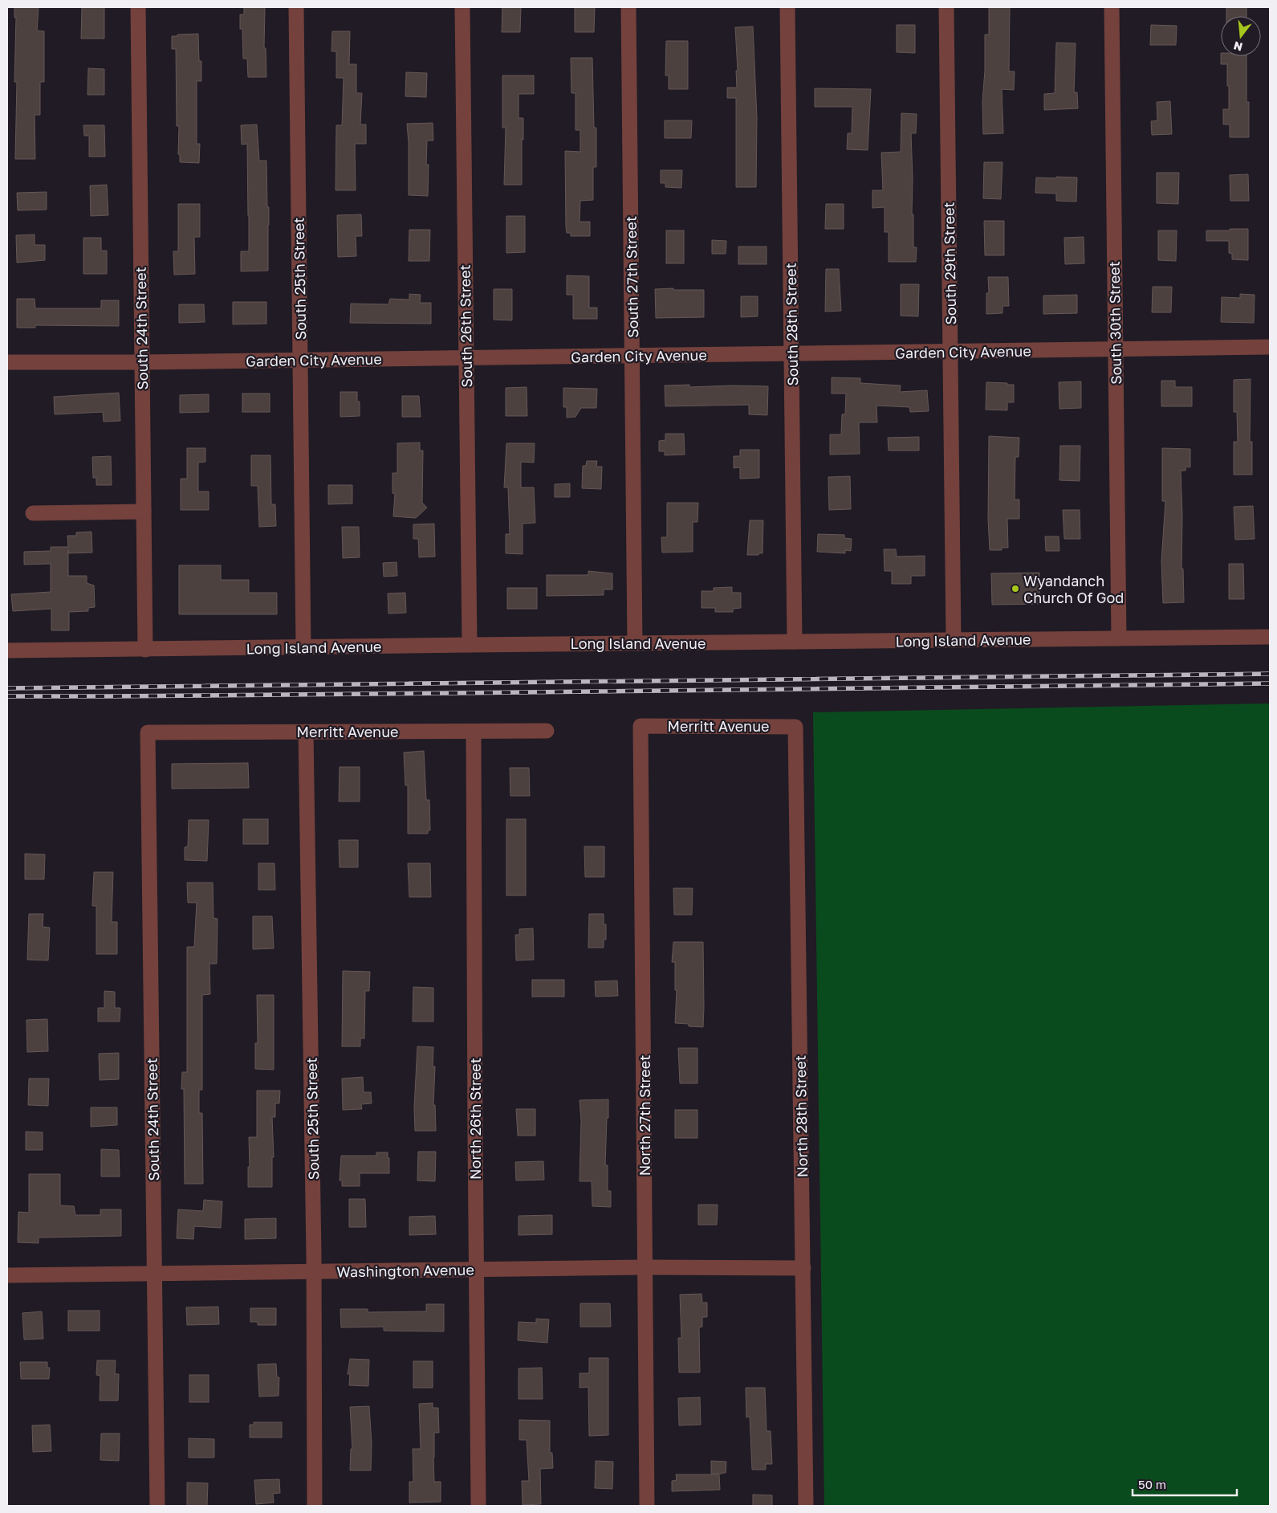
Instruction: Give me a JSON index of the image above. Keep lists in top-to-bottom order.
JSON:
{
  "streets": {
    "street": [
      "South 29th Street",
      "South 27th Street",
      "South 25th Street",
      "South 30th Street",
      "South 28th Street",
      "South 26th Street",
      "South 24th Street",
      "Garden City Avenue",
      "Long Island Avenue",
      "Merritt Avenue",
      "North 27th Street",
      "North 28th Street",
      "North 26th Street",
      "Washington Avenue"
    ]
  },
  "crossings": [
    ["South 29th Street", "Garden City Avenue"],
    ["South 29th Street", "Long Island Avenue"],
    ["South 27th Street", "Garden City Avenue"],
    ["South 27th Street", "Long Island Avenue"],
    ["South 25th Street", "Garden City Avenue"],
    ["South 25th Street", "Long Island Avenue"],
    ["South 25th Street", "Merritt Avenue"],
    ["South 25th Street", "Washington Avenue"],
    ["South 30th Street", "Garden City Avenue"],
    ["South 30th Street", "Long Island Avenue"],
    ["South 28th Street", "Garden City Avenue"],
    ["South 28th Street", "Long Island Avenue"],
    ["South 26th Street", "Garden City Avenue"],
    ["South 26th Street", "Long Island Avenue"],
    ["South 24th Street", "Garden City Avenue"],
    ["South 24th Street", "Long Island Avenue"],
    ["South 24th Street", "Merritt Avenue"],
    ["South 24th Street", "Washington Avenue"],
    ["Merritt Avenue", "North 27th Street"],
    ["Merritt Avenue", "North 28th Street"],
    ["Merritt Avenue", "North 26th Street"],
    ["North 27th Street", "Washington Avenue"],
    ["North 28th Street", "Washington Avenue"],
    ["North 26th Street", "Washington Avenue"]
  ],
  "places": ["Wyandanch Church Of God"],
  "scale_bar": "50 m",
  "north": "bottom"
}
